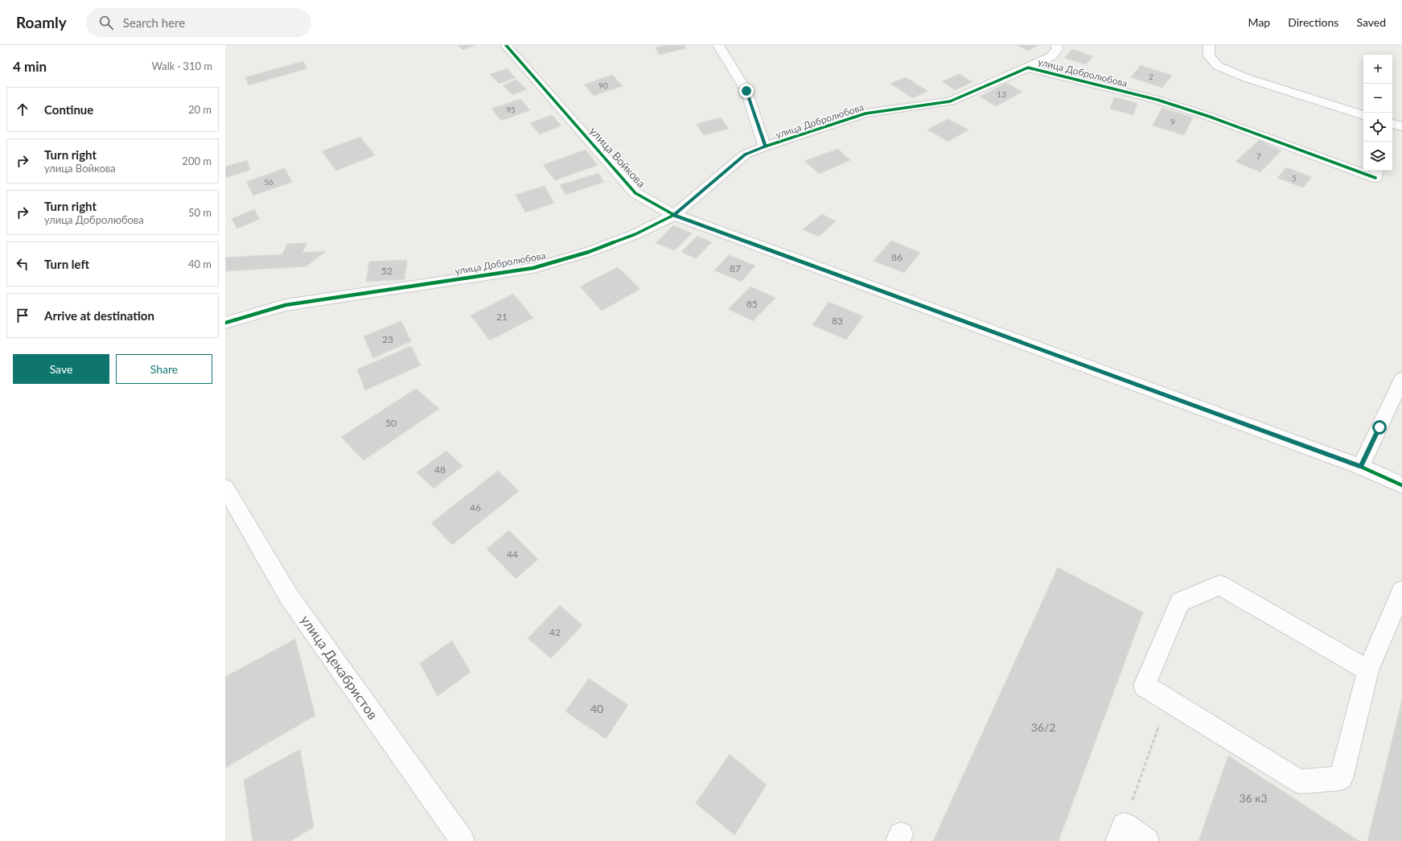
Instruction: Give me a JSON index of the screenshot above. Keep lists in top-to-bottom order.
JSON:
{
  "streets": {
    "street": ["улица Добролюбова", "улица Войкова", "улица Декабристов"]
  },
  "crossings": [
    ["улица Добролюбова", "улица Войкова"]
  ],
  "house_numbers": [
    "2",
    "90",
    "13",
    "95",
    "9",
    "7",
    "5",
    "56",
    "86",
    "87",
    "52",
    "85",
    "21",
    "83",
    "23",
    "50",
    "48",
    "46",
    "44",
    "42",
    "40",
    "36/2",
    "36 к3"
  ],
  "page": {
    "header": "Roamly",
    "search": "Search here",
    "nav": ["Map", "Directions", "Saved"],
    "heading": ["4 min", "Walk · 310 m"],
    "map_buttons": ["+", "−"],
    "list": [
      ["Continue", "20 m"],
      ["Turn right", "улица Войкова", "200 m"],
      ["Turn right", "улица Добролюбова", "50 m"],
      ["Turn left", "40 m"],
      "Arrive at destination"
    ],
    "buttons": ["Save", "Share"]
  }
}
